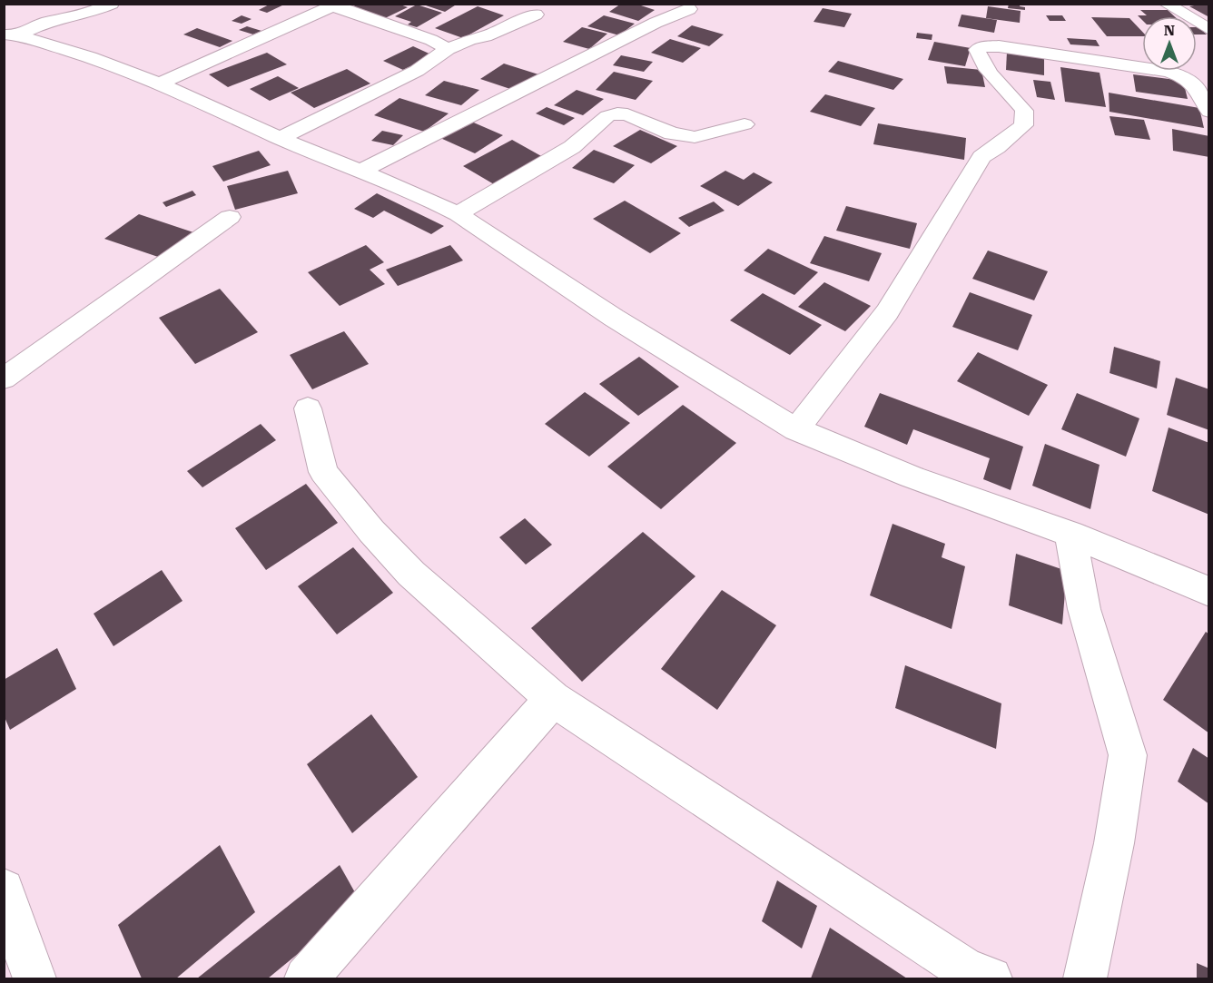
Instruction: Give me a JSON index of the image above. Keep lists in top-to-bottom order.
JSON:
{
  "north": "top"
}
